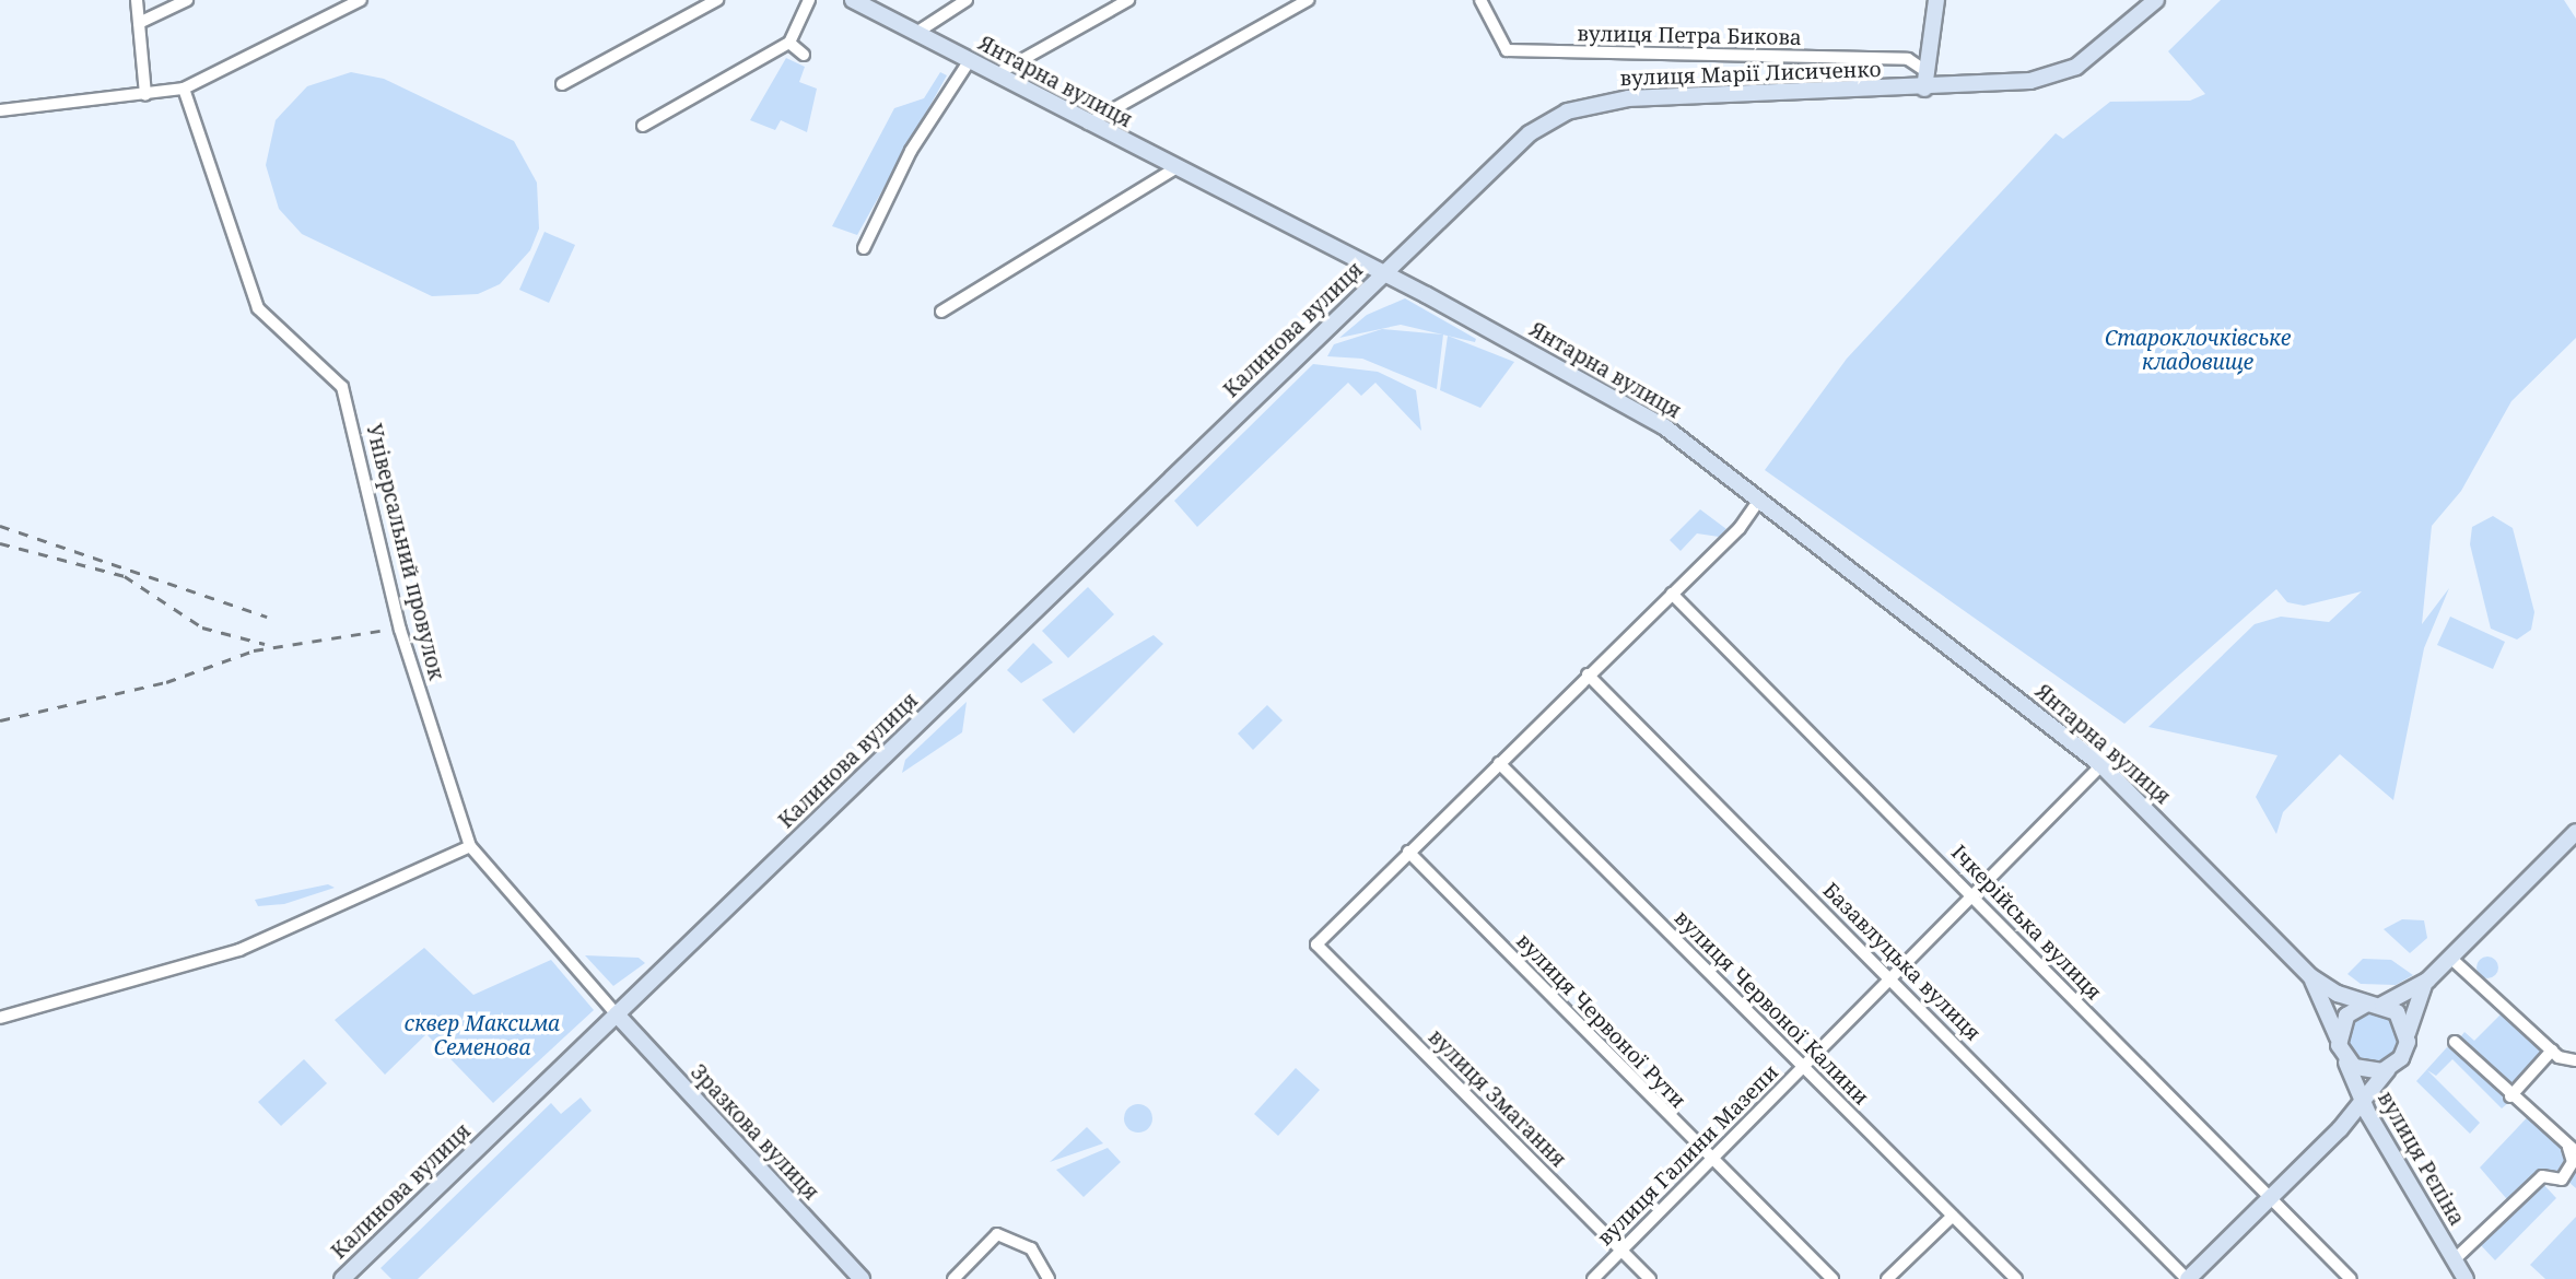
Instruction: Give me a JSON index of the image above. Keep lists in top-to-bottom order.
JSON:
{
  "streets": {
    "main road": [
      "вулиця Марії Лисиченко",
      "Янтарна вулиця",
      "Калинова вулиця",
      "Зразкова вулиця",
      "вулиця Рєпіна"
    ],
    "street": [
      "вулиця Петра Бикова",
      "Універсальний провулок",
      "Ічкерійська вулиця",
      "Базавлуцька вулиця",
      "вулиця Червоної Калини",
      "вулиця Червоної Рути",
      "вулиця Змагання",
      "вулиця Галини Мазепи"
    ]
  },
  "crossings": [
    ["вулиця Марії Лисиченко", "Янтарна вулиця"],
    ["вулиця Марії Лисиченко", "Калинова вулиця"],
    ["Янтарна вулиця", "Калинова вулиця"],
    ["Янтарна вулиця", "вулиця Галини Мазепи"],
    ["Янтарна вулиця", "вулиця Рєпіна"],
    ["Калинова вулиця", "Універсальний провулок"],
    ["Калинова вулиця", "Зразкова вулиця"],
    ["Універсальний провулок", "Зразкова вулиця"],
    ["Ічкерійська вулиця", "вулиця Галини Мазепи"],
    ["Базавлуцька вулиця", "вулиця Галини Мазепи"],
    ["вулиця Червоної Калини", "вулиця Галини Мазепи"],
    ["вулиця Червоної Рути", "вулиця Змагання"],
    ["вулиця Червоної Рути", "вулиця Галини Мазепи"],
    ["вулиця Змагання", "вулиця Галини Мазепи"]
  ],
  "parks": ["Староклочківське кладовище", "сквер Максима Семенова"]
}
